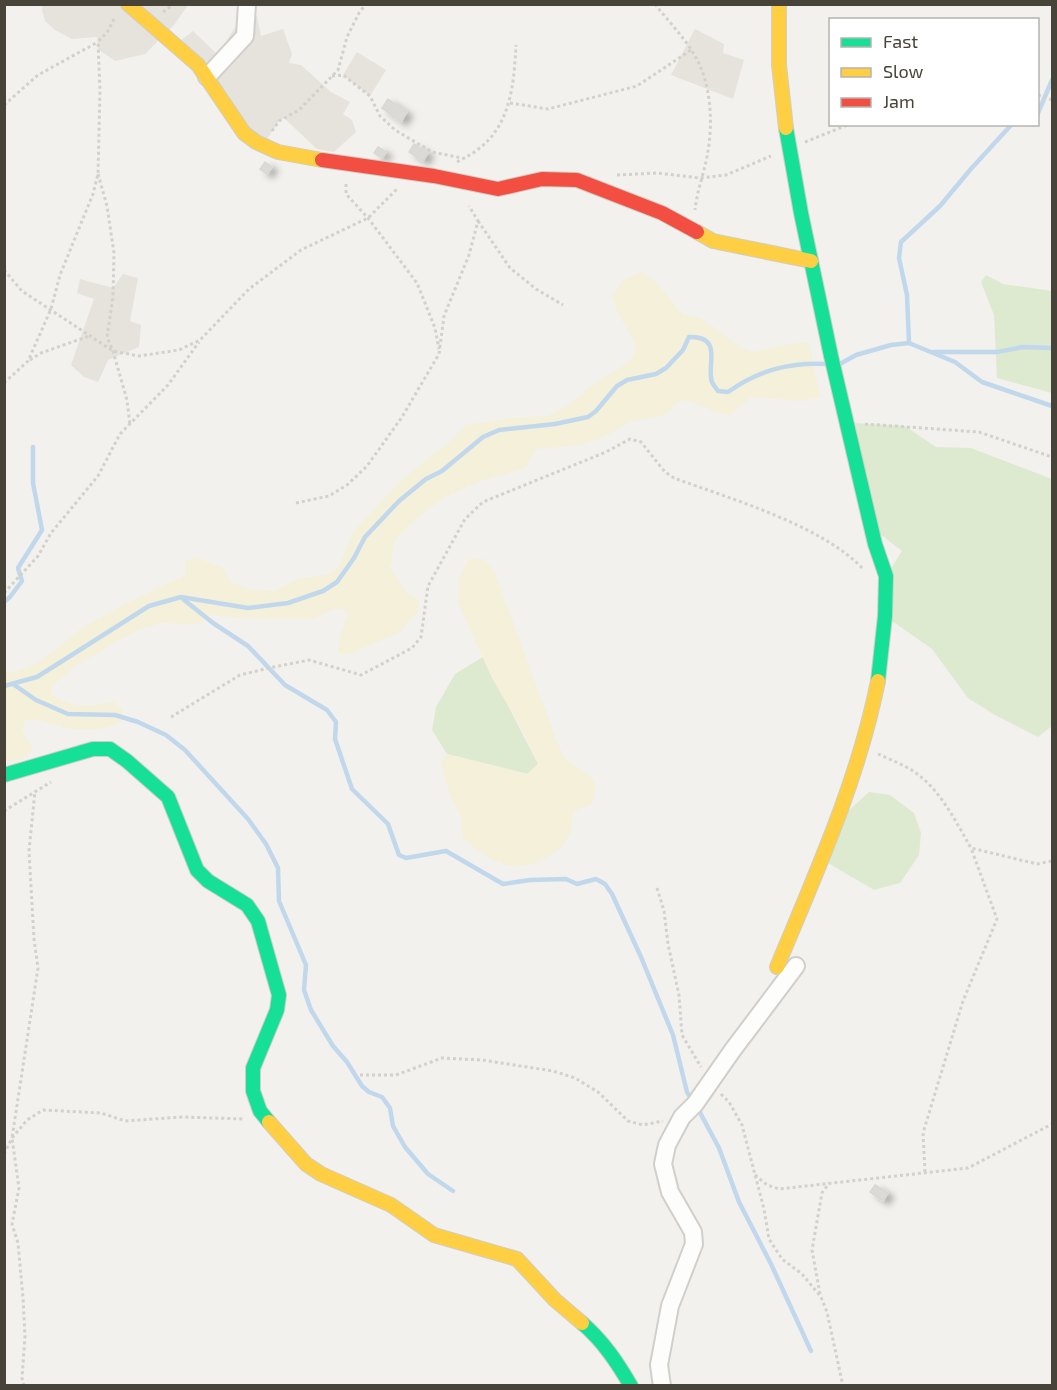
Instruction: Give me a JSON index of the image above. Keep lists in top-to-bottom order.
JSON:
{
  "legend": ["Fast", "Slow", "Jam"]
}
